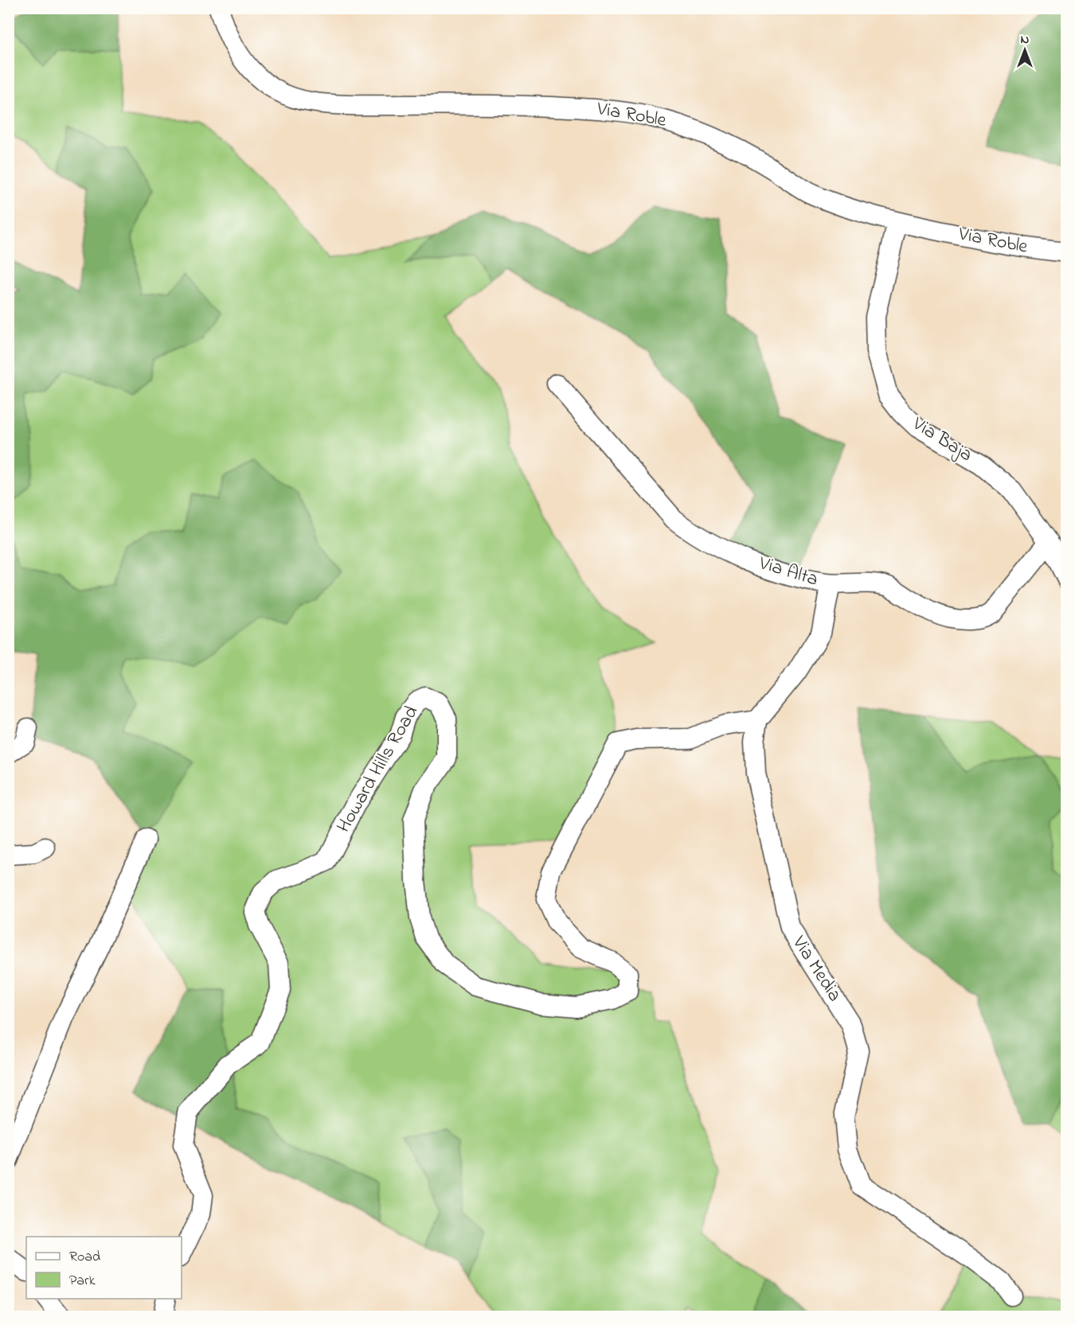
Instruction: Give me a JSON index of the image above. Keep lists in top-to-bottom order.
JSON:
{
  "streets": {
    "street": [
      "Via Roble",
      "Via Baja",
      "Via Alta",
      "Howard Hills Road",
      "Via Media"
    ]
  },
  "crossings": [
    ["Via Roble", "Via Baja"],
    ["Via Baja", "Via Alta"],
    ["Howard Hills Road", "Via Media"]
  ],
  "legend": ["Road", "Park"],
  "north": "top"
}
